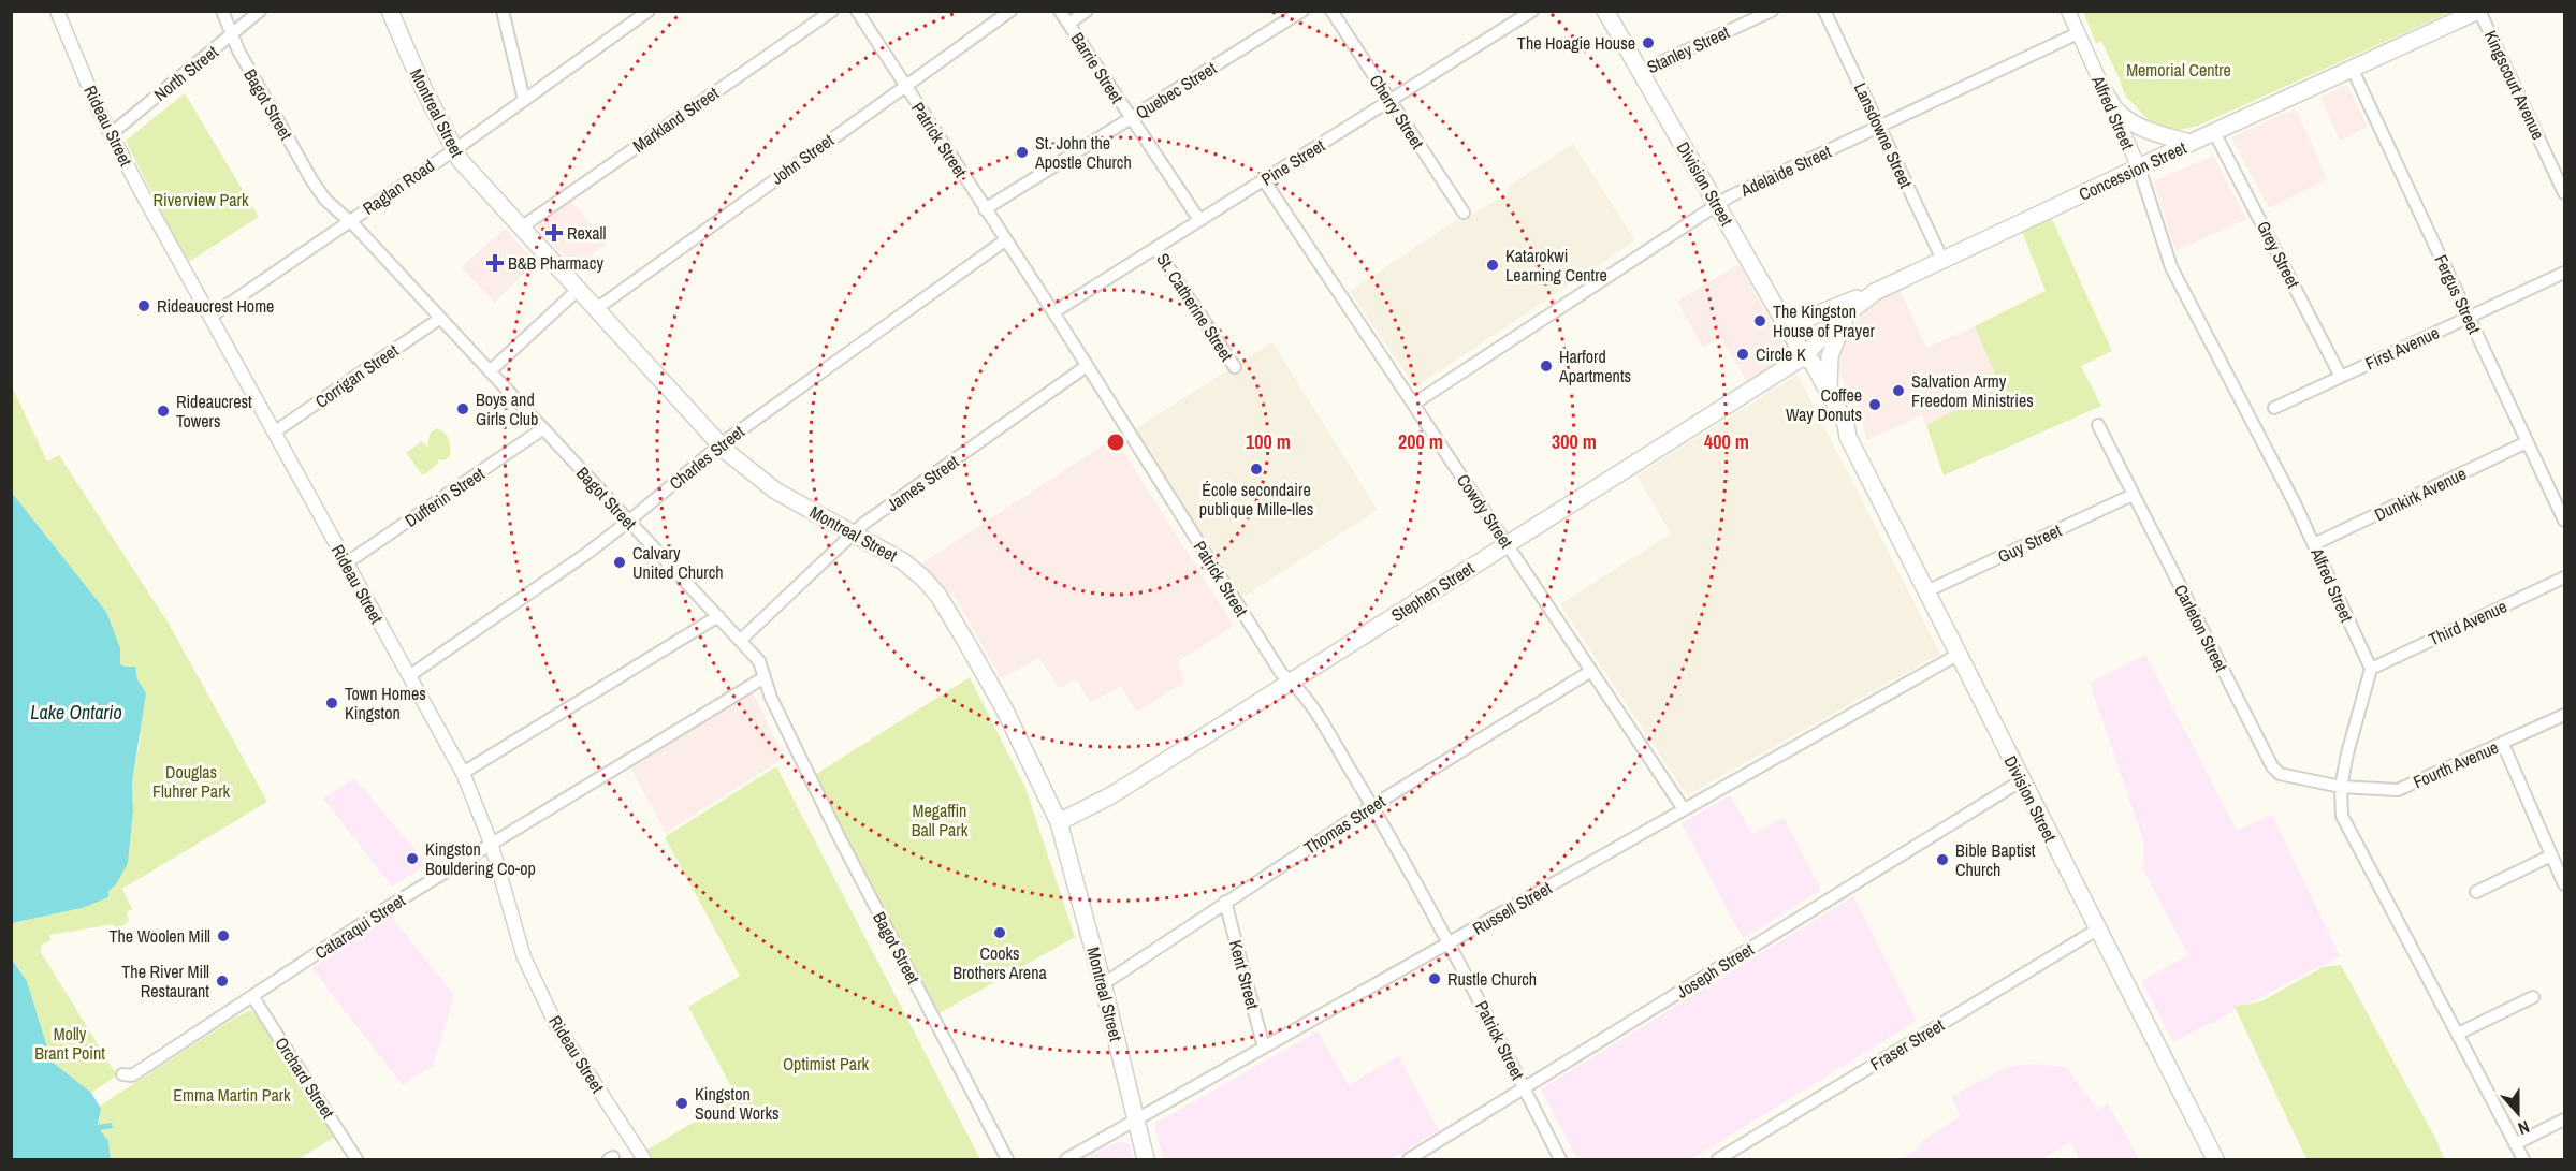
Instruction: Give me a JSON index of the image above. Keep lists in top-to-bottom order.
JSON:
{
  "streets": {
    "main road": [
      "Montreal Street",
      "Concession Street",
      "Division Street",
      "Stephen Street"
    ],
    "street": [
      "Stanley Street",
      "Barrie Street",
      "North Street",
      "Kingscourt Avenue",
      "Quebec Street",
      "Bagot Street",
      "Cherry Street",
      "Alfred Street",
      "Markland Street",
      "Rideau Street",
      "Lansdowne Street",
      "Patrick Street",
      "John Street",
      "Pine Street",
      "Adelaide Street",
      "Raglan Road",
      "Grey Street",
      "Fergus Street",
      "St. Catherine Street",
      "First Avenue",
      "Corrigan Street",
      "Charles Street",
      "James Street",
      "Dunkirk Avenue",
      "Dufferin Street",
      "Cowdy Street",
      "Guy Street",
      "Third Avenue",
      "Carleton Street",
      "Fourth Avenue",
      "Thomas Street",
      "Russell Street",
      "Cataraqui Street",
      "Joseph Street",
      "Kent Street",
      "Fraser Street",
      "Orchard Street"
    ]
  },
  "crossings": [
    ["Stanley Street", "Division Street"],
    ["Barrie Street", "Quebec Street"],
    ["Barrie Street", "Pine Street"],
    ["North Street", "Bagot Street"],
    ["North Street", "Rideau Street"],
    ["Kingscourt Avenue", "Concession Street"],
    ["Quebec Street", "Patrick Street"],
    ["Bagot Street", "Raglan Road"],
    ["Bagot Street", "Corrigan Street"],
    ["Bagot Street", "Charles Street"],
    ["Bagot Street", "James Street"],
    ["Bagot Street", "Dufferin Street"],
    ["Bagot Street", "Cataraqui Street"],
    ["Cherry Street", "Pine Street"],
    ["Montreal Street", "Markland Street"],
    ["Montreal Street", "John Street"],
    ["Montreal Street", "Raglan Road"],
    ["Montreal Street", "Charles Street"],
    ["Montreal Street", "James Street"],
    ["Montreal Street", "Stephen Street"],
    ["Montreal Street", "Thomas Street"],
    ["Montreal Street", "Russell Street"],
    ["Alfred Street", "Adelaide Street"],
    ["Alfred Street", "Concession Street"],
    ["Alfred Street", "Dunkirk Avenue"],
    ["Alfred Street", "Third Avenue"],
    ["Rideau Street", "Raglan Road"],
    ["Rideau Street", "Corrigan Street"],
    ["Rideau Street", "Charles Street"],
    ["Rideau Street", "Dufferin Street"],
    ["Rideau Street", "Cataraqui Street"],
    ["Lansdowne Street", "Adelaide Street"],
    ["Lansdowne Street", "Concession Street"],
    ["Patrick Street", "John Street"],
    ["Patrick Street", "Pine Street"],
    ["Patrick Street", "Charles Street"],
    ["Patrick Street", "James Street"],
    ["Patrick Street", "Stephen Street"],
    ["Patrick Street", "Thomas Street"],
    ["Patrick Street", "Russell Street"],
    ["Patrick Street", "Joseph Street"],
    ["Pine Street", "St. Catherine Street"],
    ["Pine Street", "Cowdy Street"],
    ["Adelaide Street", "Division Street"],
    ["Adelaide Street", "Cowdy Street"],
    ["Concession Street", "Division Street"],
    ["Concession Street", "Grey Street"],
    ["Concession Street", "Fergus Street"],
    ["Concession Street", "Stephen Street"],
    ["Division Street", "Guy Street"],
    ["Division Street", "Stephen Street"],
    ["Division Street", "Russell Street"],
    ["Division Street", "Joseph Street"],
    ["Division Street", "Fraser Street"],
    ["Grey Street", "First Avenue"],
    ["Fergus Street", "First Avenue"],
    ["Fergus Street", "Dunkirk Avenue"],
    ["Cowdy Street", "Stephen Street"],
    ["Cowdy Street", "Thomas Street"],
    ["Cowdy Street", "Russell Street"],
    ["Guy Street", "Carleton Street"],
    ["Carleton Street", "Fourth Avenue"],
    ["Thomas Street", "Kent Street"],
    ["Russell Street", "Kent Street"],
    ["Cataraqui Street", "Orchard Street"]
  ],
  "water": ["Lake Ontario"],
  "parks": [
    "Memorial Centre",
    "Riverview Park",
    "Douglas Fluhrer Park",
    "Megaffin Ball Park",
    "Molly Brant Point",
    "Optimist Park",
    "Emma Martin Park"
  ],
  "places": {
    "other": [
      "The Hoagie House",
      "St. John the Apostle Church",
      "Katarokwi Learning Centre",
      "Rideaucrest Home",
      "The Kingston House of Prayer",
      "Circle K",
      "Harford Apartments",
      "Salvation Army Freedom Ministries",
      "Coffee Way Donuts",
      "Boys and Girls Club",
      "Rideaucrest Towers",
      "École secondaire publique Mille-Iles",
      "Calvary United Church",
      "Town Homes Kingston",
      "Kingston Bouldering Co-op",
      "Bible Baptist Church",
      "Cooks Brothers Arena",
      "The Woolen Mill",
      "Rustle Church",
      "The River Mill Restaurant",
      "Kingston Sound Works"
    ],
    "health": ["Rexall", "B&B Pharmacy"]
  },
  "north": "bottom",
  "rings": [
    "100 m",
    "200 m",
    "300 m",
    "400 m"
  ]
}
